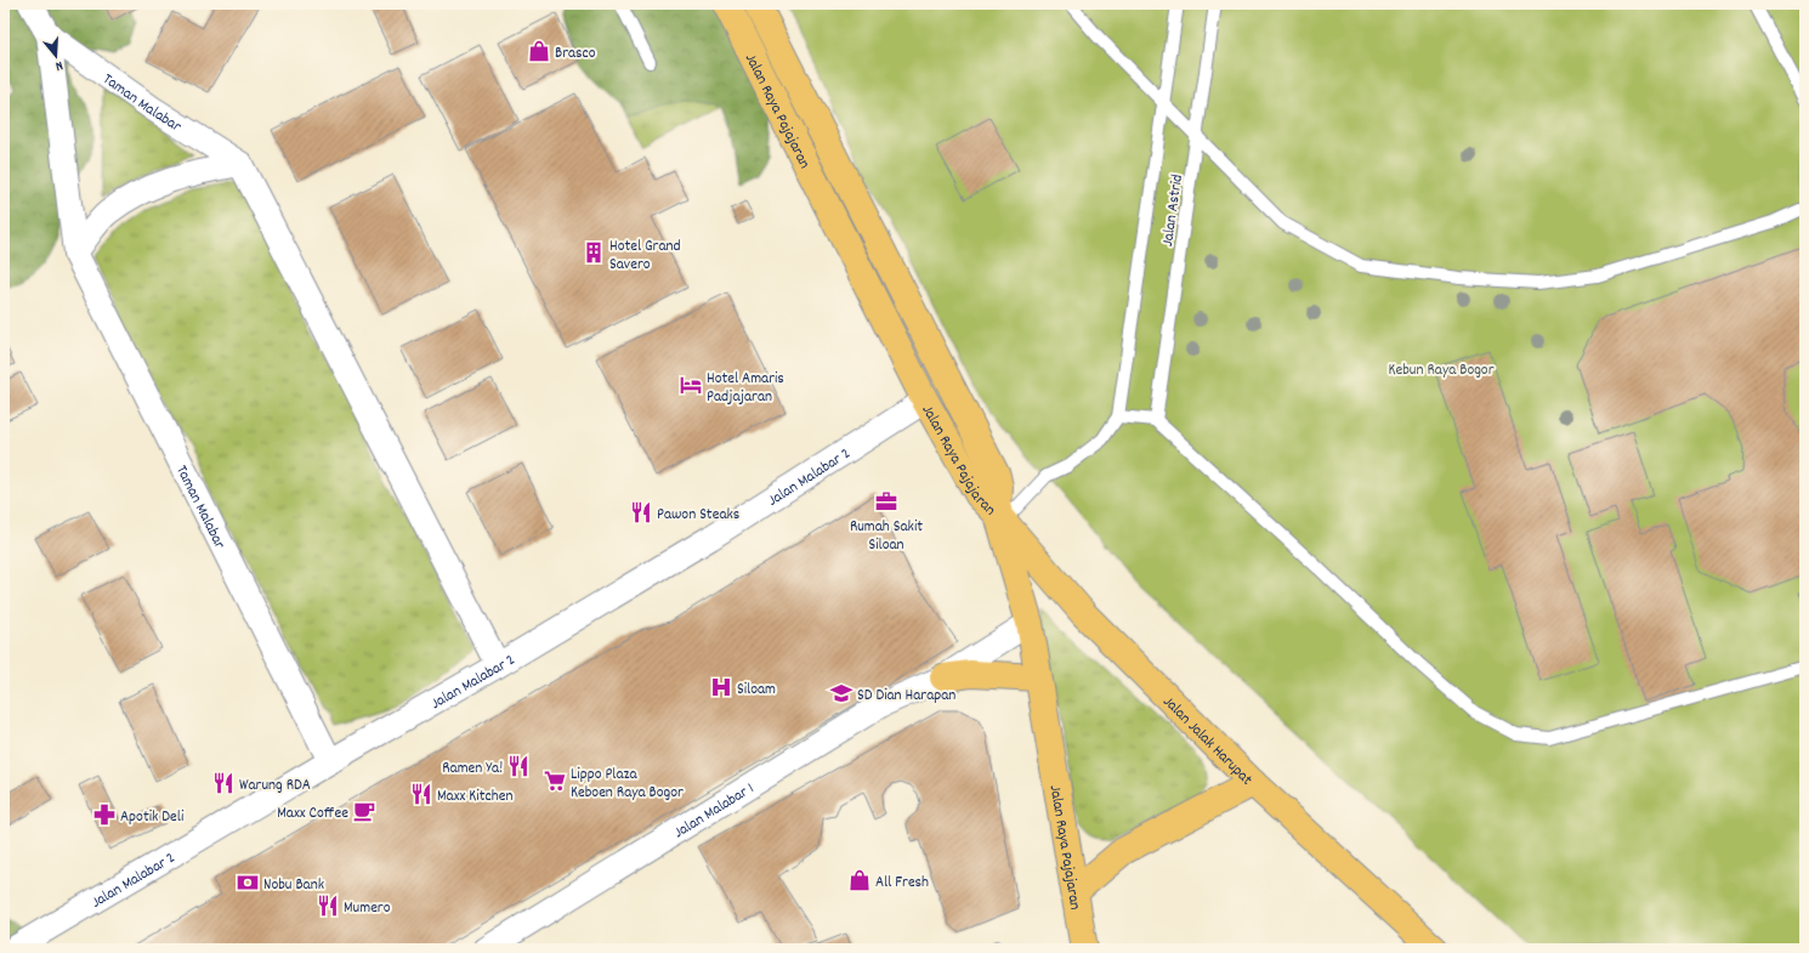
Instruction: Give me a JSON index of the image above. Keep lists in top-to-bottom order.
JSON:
{
  "streets": {
    "main road": ["Jalan Raya Pajajaran", "Jalan Jalak Harupat"],
    "street": ["Taman Malabar", "Jalan Malabar 2", "Jalan Malabar 1"],
    "lane": ["Jalan Astrid"]
  },
  "crossings": [
    ["Taman Malabar", "Jalan Malabar 2"],
    ["Jalan Raya Pajajaran", "Jalan Malabar 2"],
    ["Jalan Raya Pajajaran", "Jalan Jalak Harupat"],
    ["Jalan Raya Pajajaran", "Jalan Malabar 1"]
  ],
  "parks": ["Kebun Raya Bogor"],
  "places": {
    "shop": ["Brasco", "All Fresh"],
    "building": ["Hotel Grand Savero"],
    "hotel": ["Hotel Amaris Padjajaran"],
    "office": ["Rumah Sakit Siloan"],
    "restaurant": [
      "Pawon Steaks",
      "Ramen Ya!",
      "Warung RDA",
      "Maxx Kitchen",
      "Mumero"
    ],
    "hospital": ["Siloam"],
    "school or university": ["SD Dian Harapan"],
    "supermarket": ["Lippo Plaza Keboen Raya Bogor"],
    "cafe": ["Maxx Coffee"],
    "pharmacy": ["Apotik Deli"],
    "bank": ["Nobu Bank"]
  },
  "north": "bottom"
}
